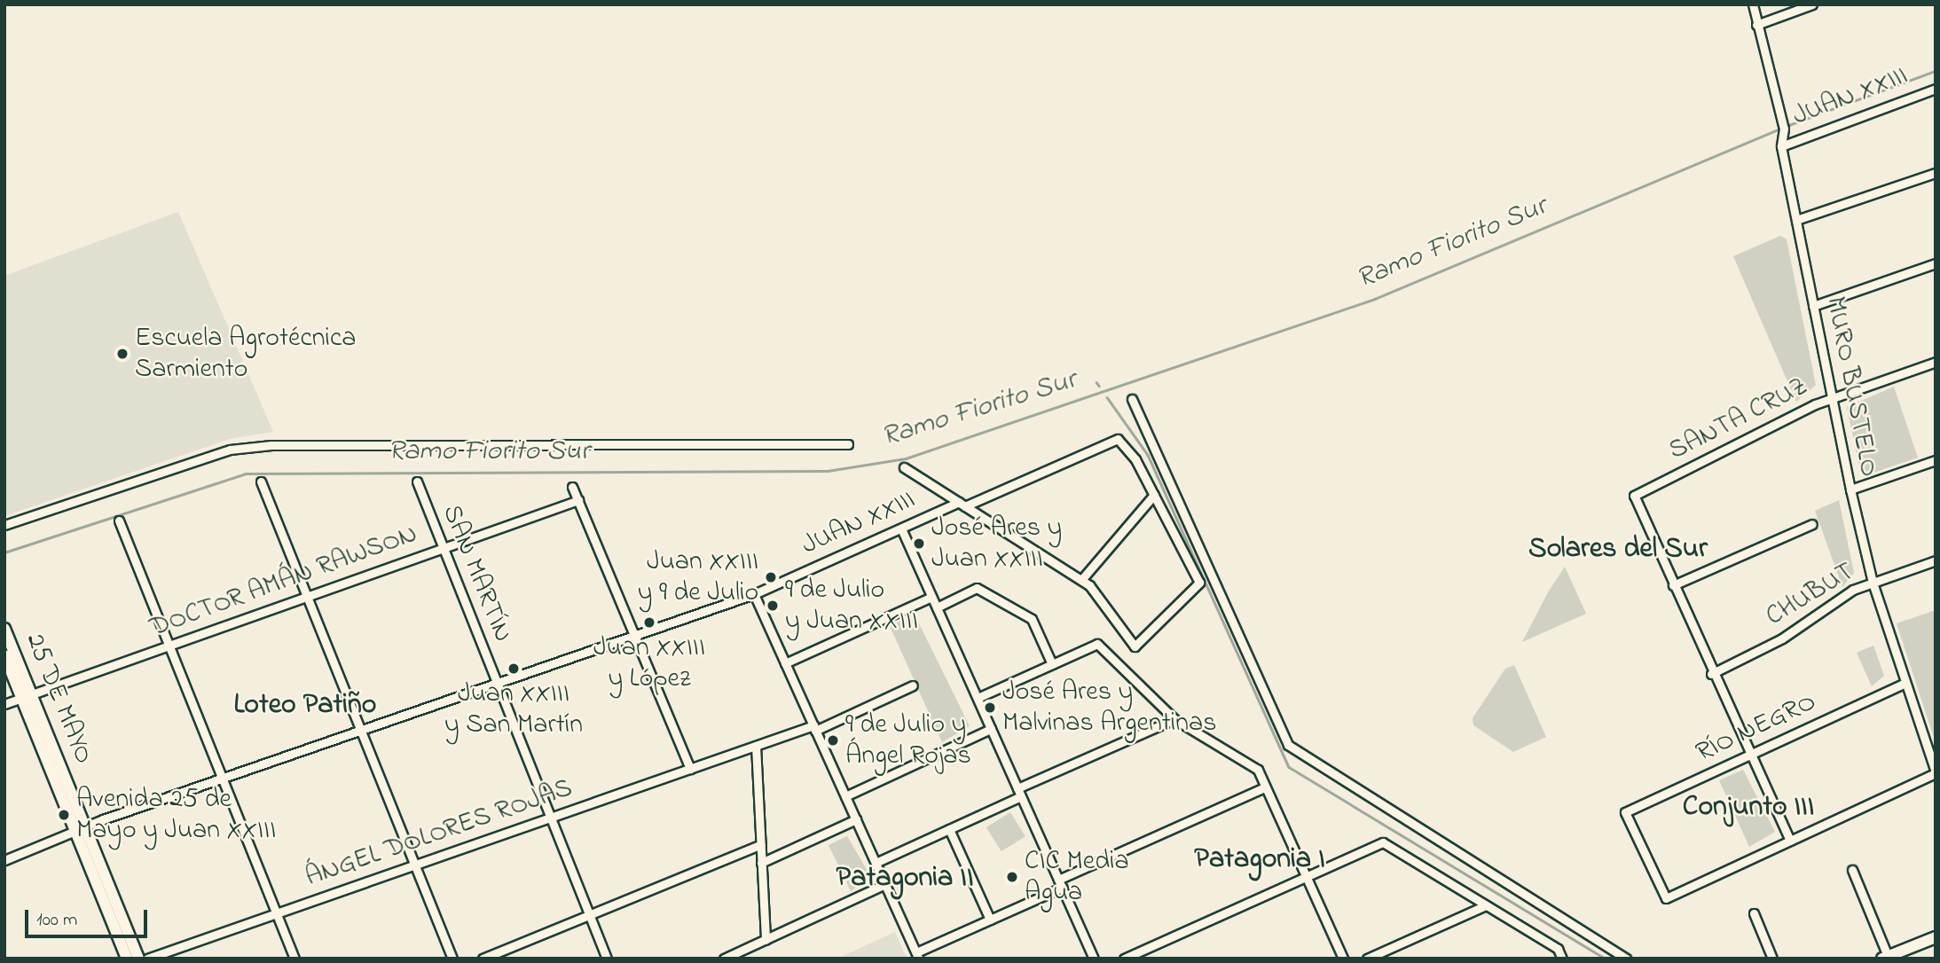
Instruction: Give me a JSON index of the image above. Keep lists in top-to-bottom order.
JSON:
{
  "streets": {
    "street": [
      "JUAN XXIII",
      "MURO BUSTELO",
      "SANTA CRUZ",
      "SAN MARTÍN",
      "DOCTOR AMÁN RAWSON",
      "CHUBUT",
      "25 DE MAYO",
      "RÍO NEGRO",
      "ÁNGEL DOLORES ROJAS"
    ]
  },
  "crossings": [
    ["JUAN XXIII", "MURO BUSTELO"],
    ["JUAN XXIII", "SAN MARTÍN"],
    ["JUAN XXIII", "25 DE MAYO"],
    ["MURO BUSTELO", "SANTA CRUZ"],
    ["MURO BUSTELO", "CHUBUT"],
    ["MURO BUSTELO", "RÍO NEGRO"],
    ["SAN MARTÍN", "DOCTOR AMÁN RAWSON"],
    ["SAN MARTÍN", "ÁNGEL DOLORES ROJAS"],
    ["DOCTOR AMÁN RAWSON", "25 DE MAYO"]
  ],
  "districts": [
    "Solares del Sur",
    "Loteo Patiño",
    "Conjunto III",
    "Patagonia I",
    "Patagonia II"
  ],
  "water": ["Ramo Fiorito Sur"],
  "places": [
    "Escuela Agrotécnica Sarmiento",
    "José Ares y Juan XXIII",
    "Juan XXIII y 9 de Julio",
    "9 de Julio y Juan XXIII",
    "Juan XXIII y López",
    "Juan XXIII y San Martín",
    "José Ares y Malvinas Argentinas",
    "9 de Julio y Ángel Rojas",
    "Avenida 25 de Mayo y Juan XXIII",
    "CIC Media Agua"
  ],
  "scale_bar": "100 m"
}
